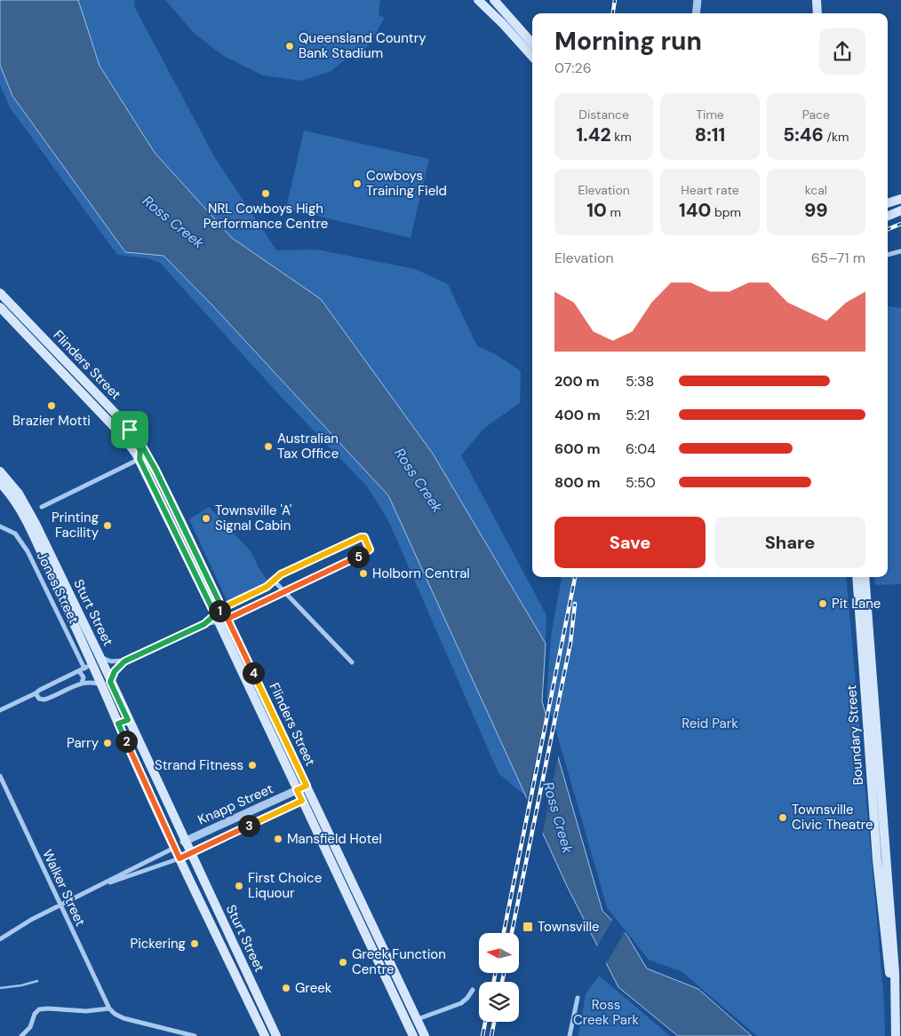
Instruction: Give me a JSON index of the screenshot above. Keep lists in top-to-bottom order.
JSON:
{
  "streets": {
    "main road": ["Flinders Street", "Sturt Street", "Boundary Street"],
    "street": ["Jones Street", "Knapp Street", "Walker Street"]
  },
  "crossings": [
    ["Flinders Street", "Knapp Street"],
    ["Jones Street", "Sturt Street"],
    ["Sturt Street", "Knapp Street"]
  ],
  "water": ["Ross Creek"],
  "parks": ["Reid Park", "Ross Creek Park"],
  "places": {
    "other": [
      "Queensland Country Bank Stadium",
      "Cowboys Training Field",
      "NRL Cowboys High Performance Centre",
      "Brazier Motti",
      "Australian Tax Office",
      "Townsville 'A' Signal Cabin",
      "Printing Facility",
      "Holborn Central",
      "Pit Lane",
      "Parry",
      "Strand Fitness",
      "Townsville Civic Theatre",
      "Mansfield Hotel",
      "First Choice Liquour",
      "Pickering",
      "Greek Function Centre",
      "Greek"
    ],
    "transit": ["Townsville"]
  },
  "north": "left",
  "page": {
    "heading": ["Morning run", "07:26"],
    "stats": [
      ["Distance", "1.42 km"],
      ["Time", "8:11"],
      ["Pace", "5:46 /km"],
      ["Elevation", "10 m"],
      ["Heart rate", "140 bpm"],
      ["kcal", "99"]
    ],
    "chart": ["Elevation", "65–71 m"],
    "list": [
      {
        "name": "200 m",
        "note": "5:38"
      },
      {
        "name": "400 m",
        "note": "5:21"
      },
      {
        "name": "600 m",
        "note": "6:04"
      },
      {
        "name": "800 m",
        "note": "5:50"
      }
    ],
    "buttons": ["Save", "Share"],
    "pins": [
      "5",
      "1",
      "4",
      "2",
      "3"
    ]
  }
}
